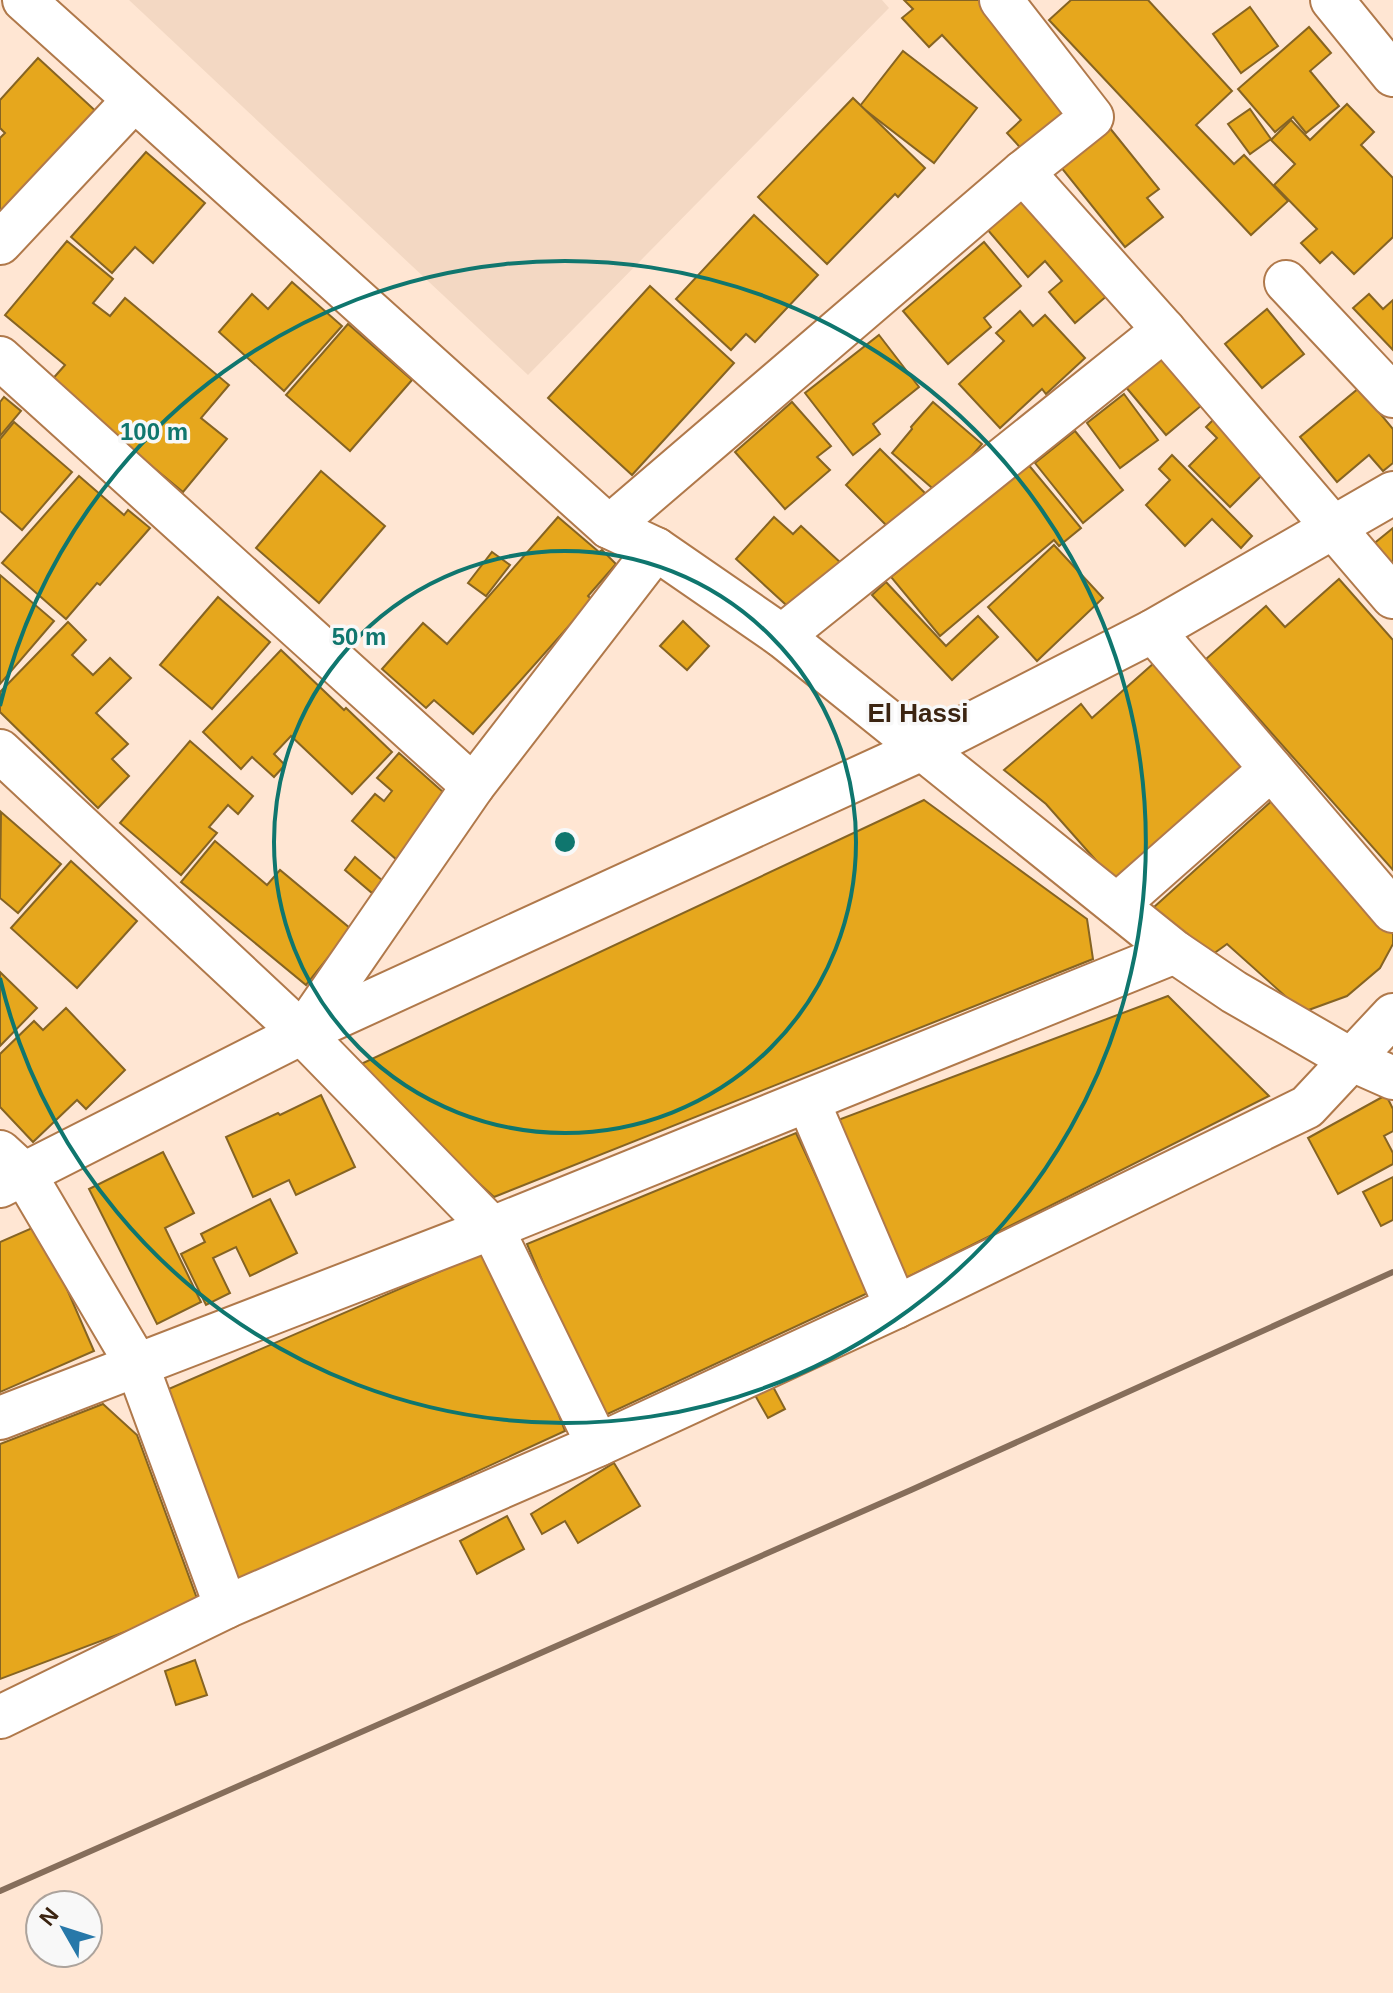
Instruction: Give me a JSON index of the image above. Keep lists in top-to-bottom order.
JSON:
{
  "districts": ["El Hassi"],
  "north": "top left",
  "rings": ["100 m", "50 m"]
}
